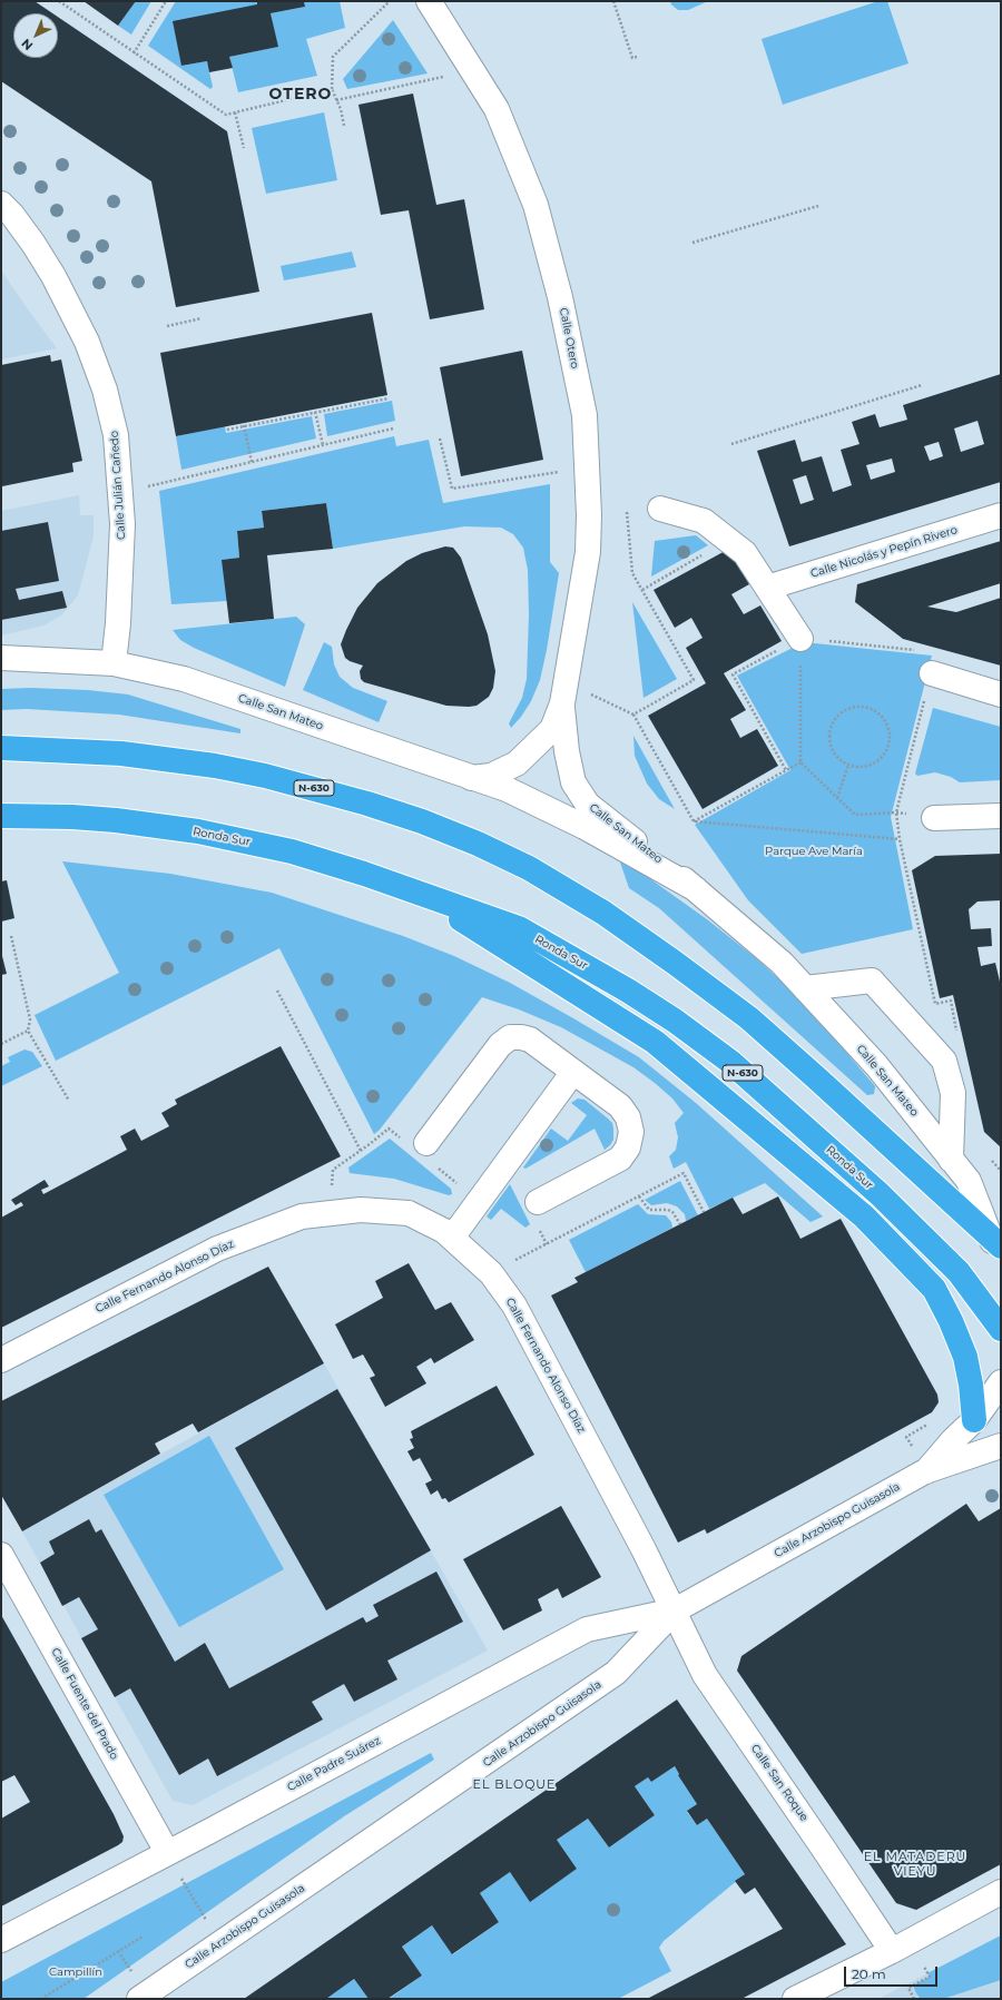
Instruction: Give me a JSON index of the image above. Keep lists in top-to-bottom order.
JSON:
{
  "streets": {
    "highway": ["N-630", "Ronda Sur"],
    "street": [
      "Calle Otero",
      "Calle Julián Cañedo",
      "Calle Nicolás y Pepín Rivero",
      "Calle San Mateo",
      "Calle Fernando Alonso Díaz",
      "Calle Arzobispo Guisasola",
      "Calle Fuente del Prado",
      "Calle Padre Suárez",
      "Calle San Roque"
    ]
  },
  "crossings": [
    ["Calle Otero", "Calle San Mateo"],
    ["Calle Julián Cañedo", "Calle San Mateo"],
    ["Calle San Mateo", "N-630"],
    ["Calle Fernando Alonso Díaz", "Calle Arzobispo Guisasola"],
    ["Calle Fernando Alonso Díaz", "Calle Padre Suárez"],
    ["Calle Fernando Alonso Díaz", "Calle San Roque"],
    ["Calle Arzobispo Guisasola", "Calle Padre Suárez"],
    ["Calle Arzobispo Guisasola", "Calle San Roque"],
    ["Calle Fuente del Prado", "Calle Padre Suárez"],
    ["Calle Padre Suárez", "Calle San Roque"]
  ],
  "districts": ["OTERO", "EL BLOQUE", "EL MATADERU VIEYU"],
  "parks": ["Parque Ave María", "Campillín"],
  "scale_bar": "20 m",
  "north": "bottom left"
}
